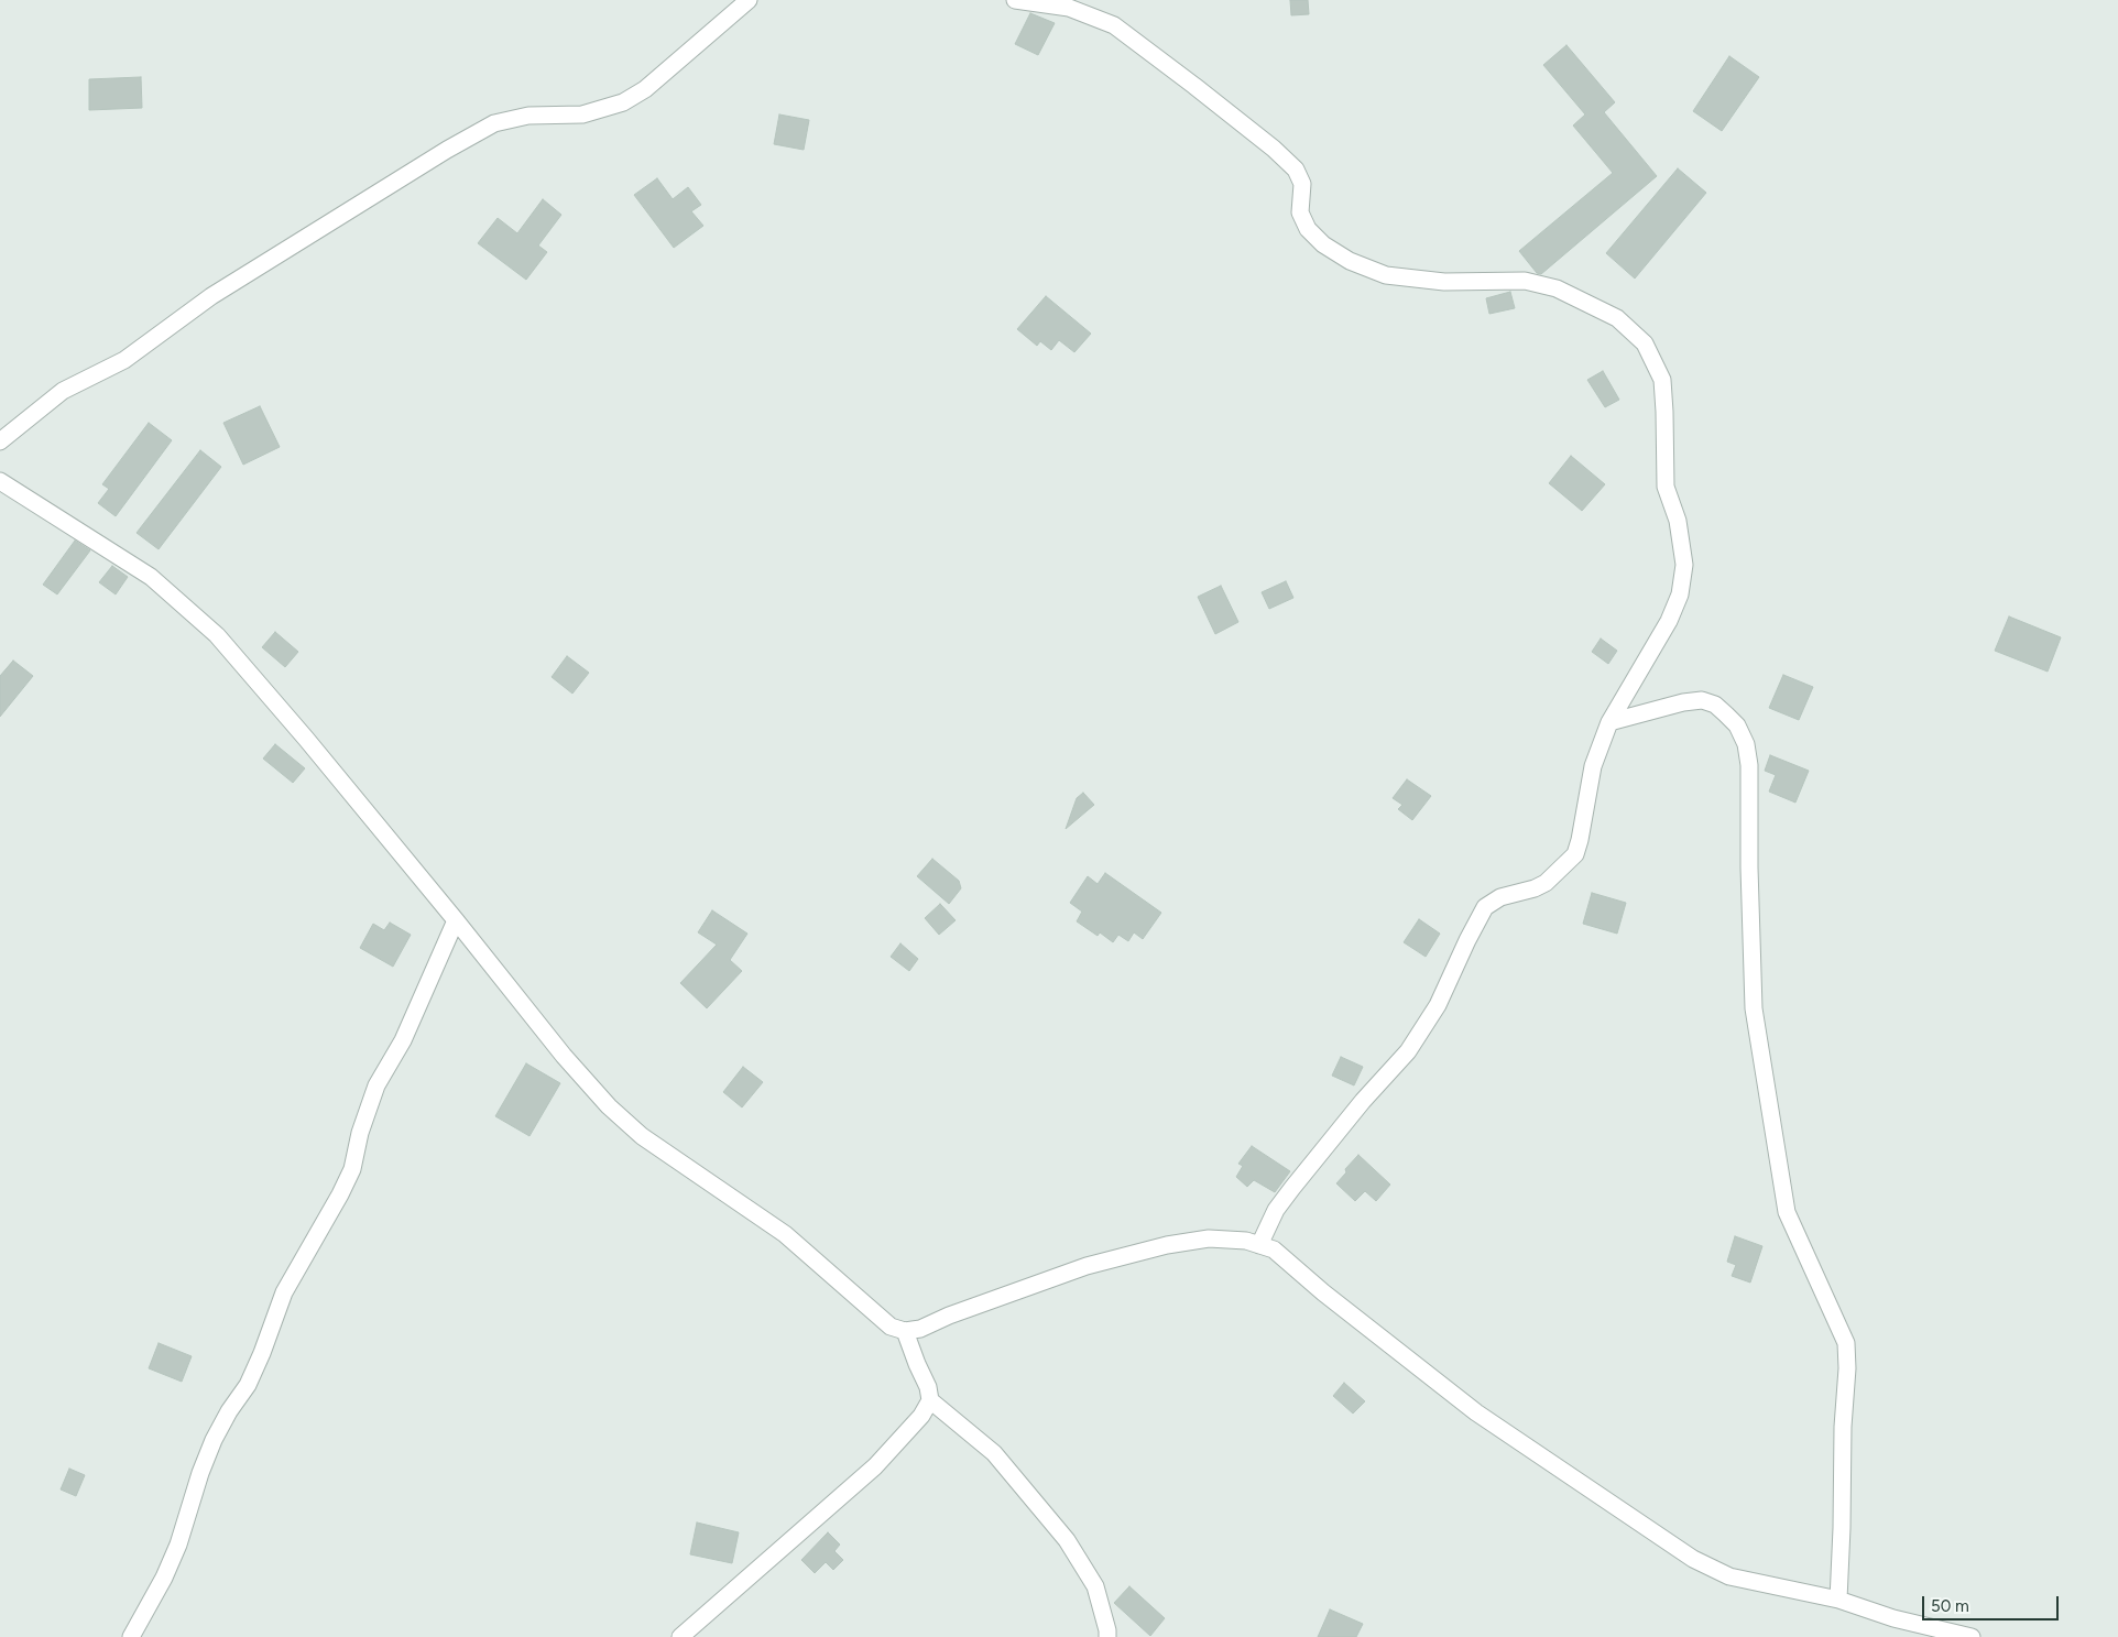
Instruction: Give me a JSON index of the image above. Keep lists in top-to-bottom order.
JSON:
{
  "scale_bar": "50 m"
}
